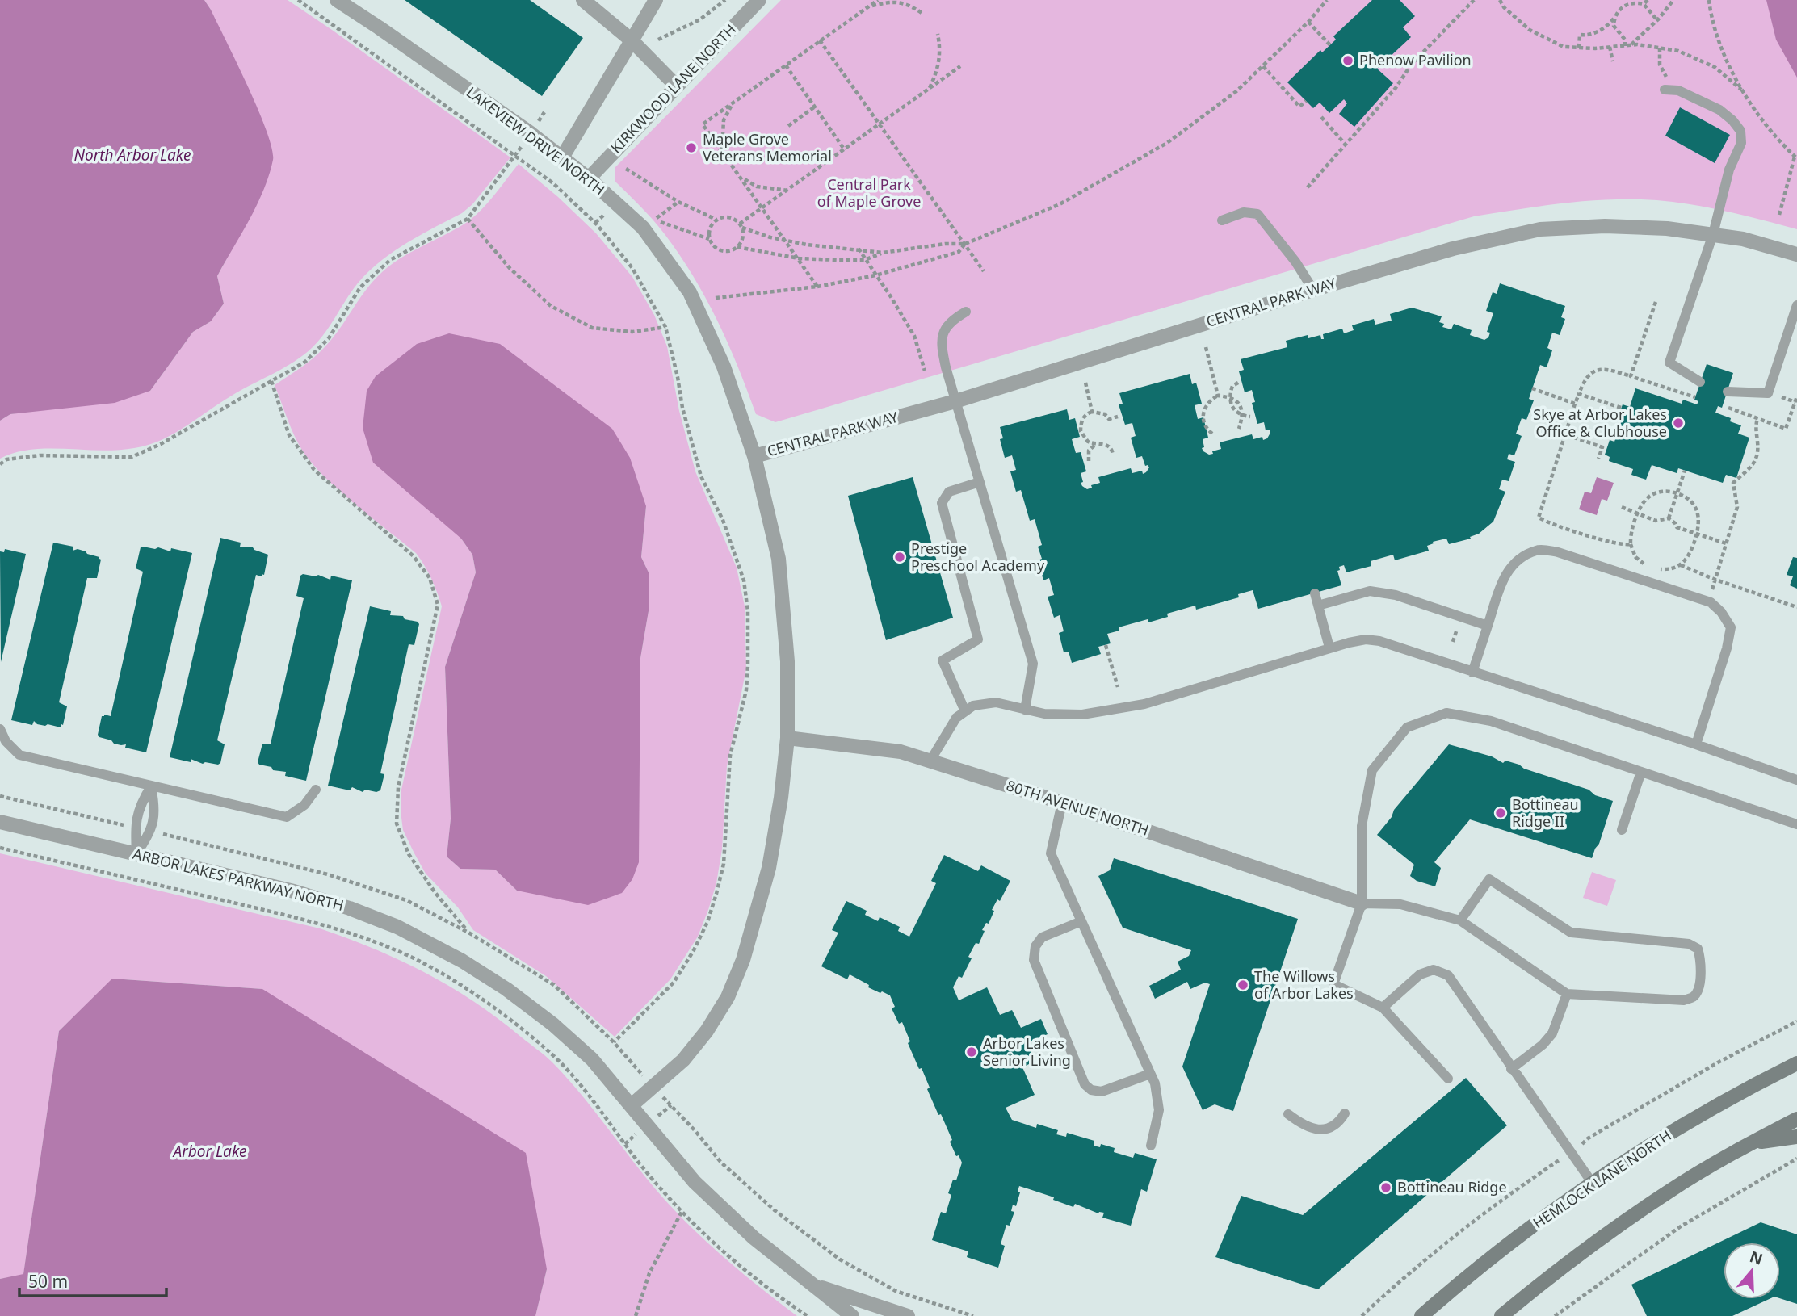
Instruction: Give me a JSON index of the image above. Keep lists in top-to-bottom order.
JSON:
{
  "streets": {
    "main road": ["HEMLOCK LANE NORTH"],
    "street": [
      "KIRKWOOD LANE NORTH",
      "LAKEVIEW DRIVE NORTH",
      "CENTRAL PARK WAY",
      "80TH AVENUE NORTH",
      "ARBOR LAKES PARKWAY NORTH"
    ]
  },
  "crossings": [
    ["KIRKWOOD LANE NORTH", "LAKEVIEW DRIVE NORTH"],
    ["LAKEVIEW DRIVE NORTH", "CENTRAL PARK WAY"],
    ["LAKEVIEW DRIVE NORTH", "80TH AVENUE NORTH"],
    ["LAKEVIEW DRIVE NORTH", "ARBOR LAKES PARKWAY NORTH"]
  ],
  "water": ["North Arbor Lake", "Arbor Lake"],
  "parks": ["Central Park of Maple Grove"],
  "places": [
    "Phenow Pavilion",
    "Maple Grove Veterans Memorial",
    "Skye at Arbor Lakes Office & Clubhouse",
    "Prestige Preschool Academy",
    "Bottineau Ridge II",
    "The Willows of Arbor Lakes",
    "Arbor Lakes Senior Living",
    "Bottineau Ridge"
  ],
  "scale_bar": "50 m",
  "north": "top"
}
